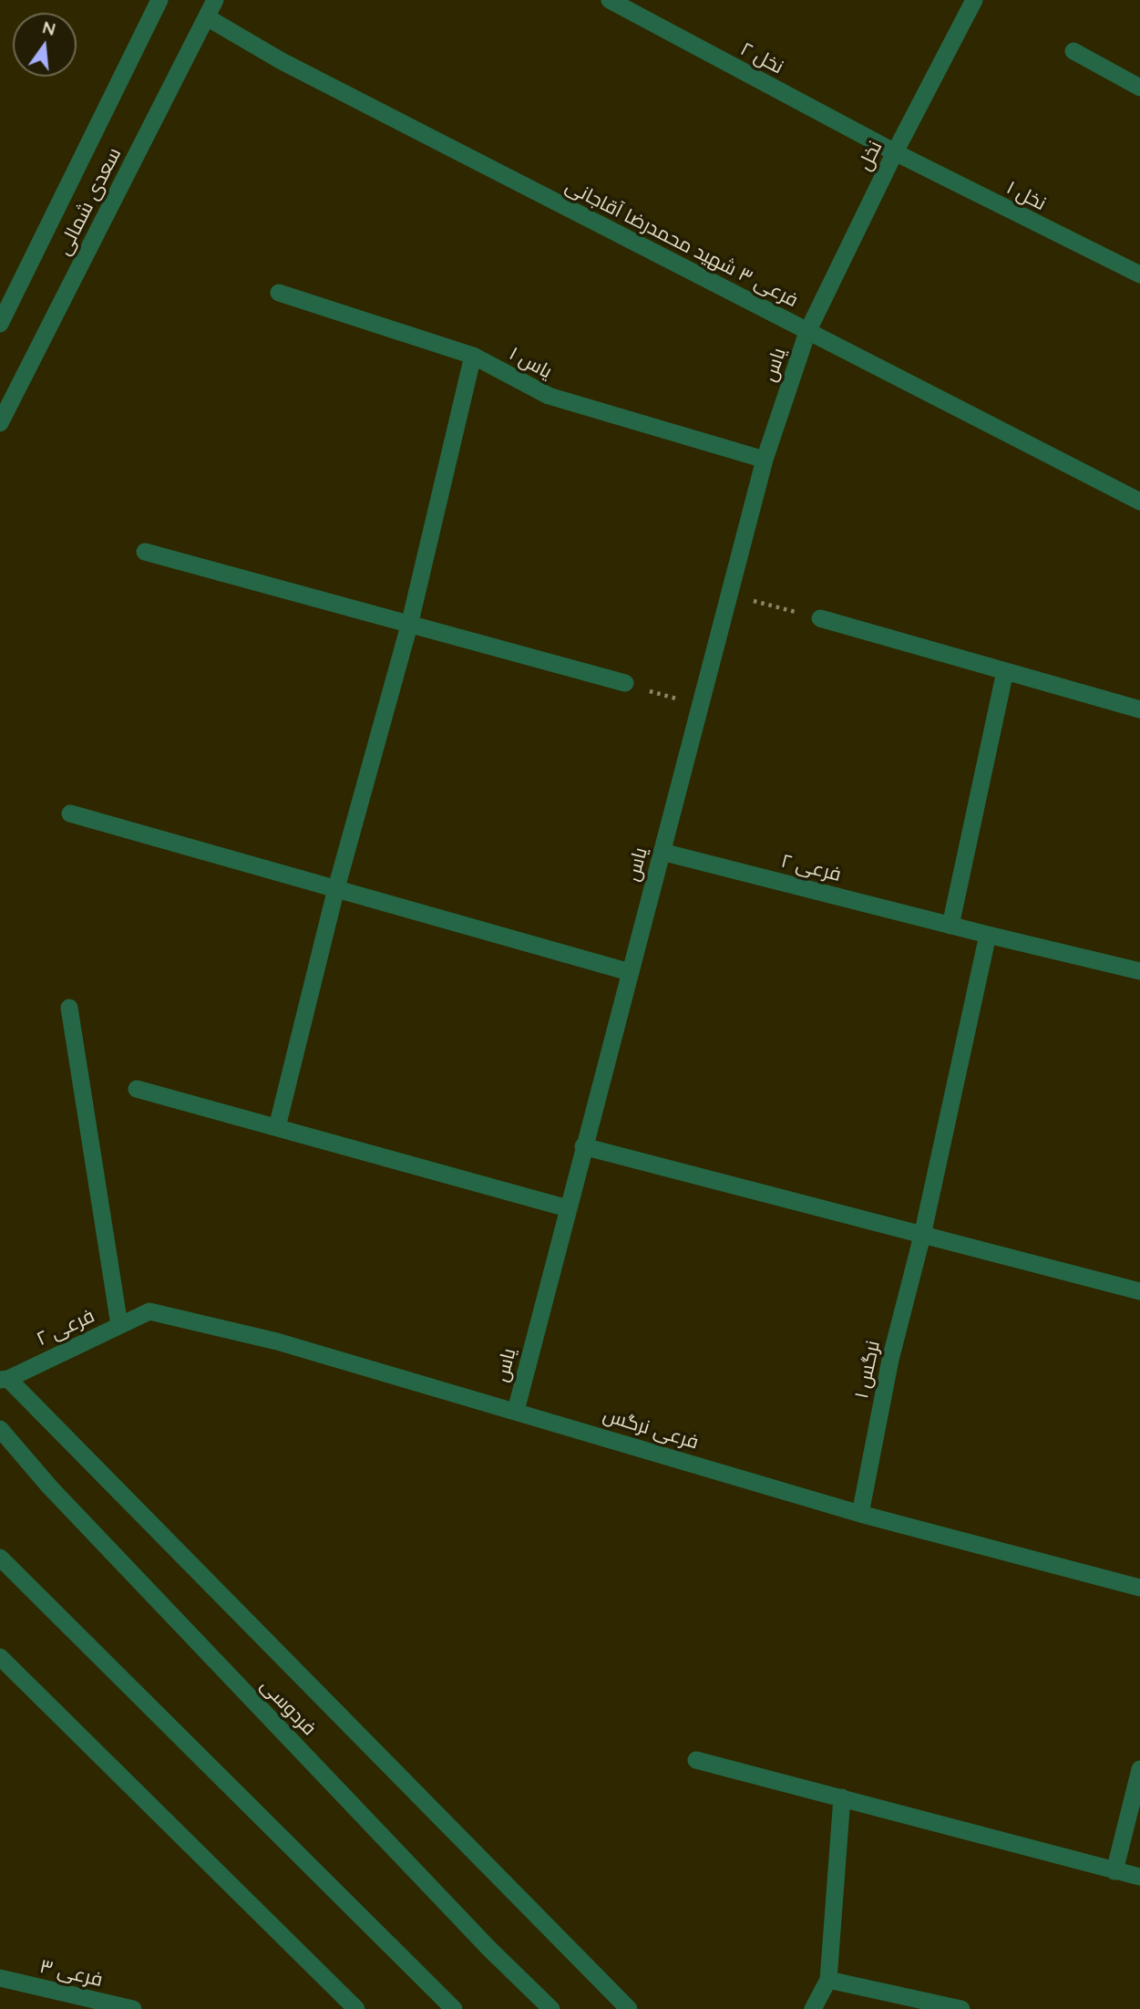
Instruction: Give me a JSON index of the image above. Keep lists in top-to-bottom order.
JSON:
{
  "streets": {
    "street": [
      "نخل ۲",
      "نخل",
      "نخل ۱",
      "سعدی شمالی",
      "فرعی ۳ شهید محمدرضا آقاجانی",
      "یاس ۱",
      "یاس",
      "فرعی ۲",
      "نرگس ۱",
      "فرعی نرگس",
      "فردوسی",
      "فرعی ۳"
    ]
  },
  "crossings": [
    ["نخل ۲", "نخل"],
    ["نخل ۲", "نخل ۱"],
    ["نخل", "نخل ۱"],
    ["نخل", "فرعی ۳ شهید محمدرضا آقاجانی"],
    ["نخل", "یاس"],
    ["سعدی شمالی", "فرعی ۳ شهید محمدرضا آقاجانی"],
    ["فرعی ۳ شهید محمدرضا آقاجانی", "یاس"],
    ["یاس ۱", "یاس"],
    ["یاس", "فرعی ۲"],
    ["یاس", "فرعی نرگس"],
    ["فرعی ۲", "نرگس ۱"],
    ["فرعی ۲", "فرعی نرگس"],
    ["نرگس ۱", "فرعی نرگس"]
  ],
  "north": "top"
}
